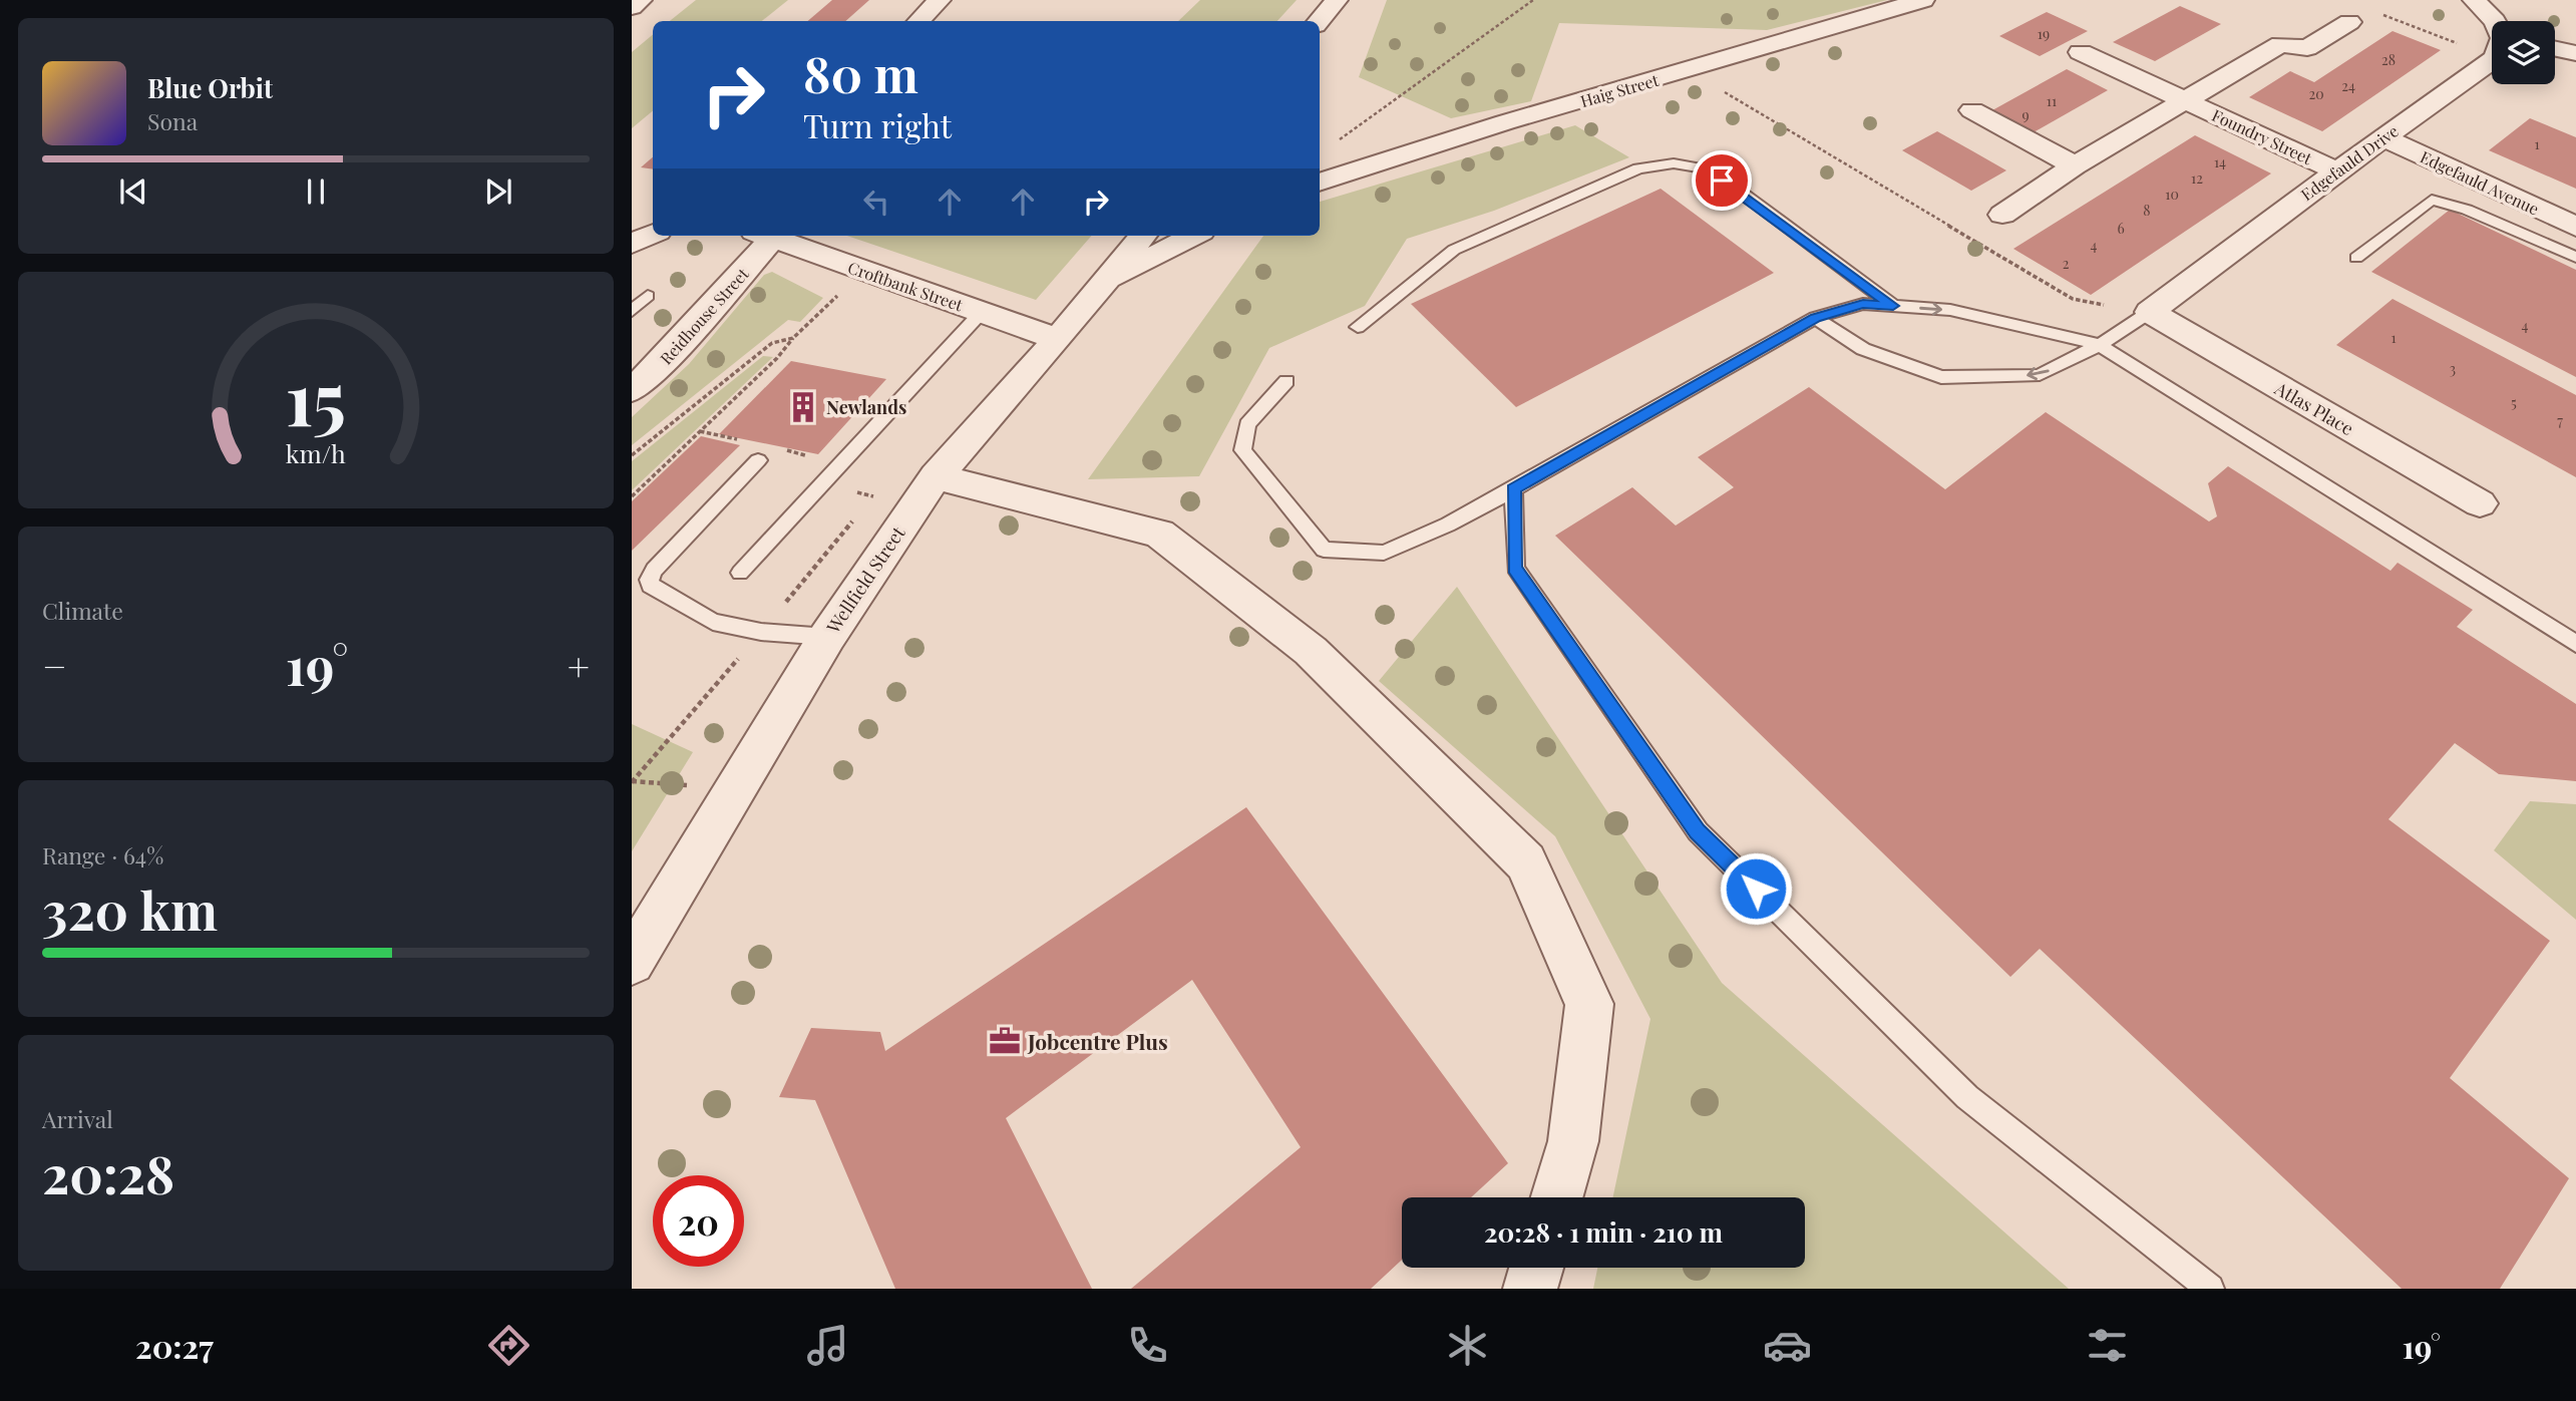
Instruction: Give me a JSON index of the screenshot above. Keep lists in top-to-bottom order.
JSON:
{
  "streets": {
    "street": [
      "Haig Street",
      "Foundry Street",
      "Edgefauld Drive",
      "Edgefauld Avenue",
      "Croftbank Street",
      "Reidhouse Street",
      "Atlas Place",
      "Wellfield Street"
    ]
  },
  "crossings": [
    ["Foundry Street", "Edgefauld Drive"],
    ["Edgefauld Drive", "Edgefauld Avenue"],
    ["Edgefauld Drive", "Atlas Place"],
    ["Croftbank Street", "Wellfield Street"]
  ],
  "places": {
    "building": ["Newlands"],
    "office": ["Jobcentre Plus"]
  },
  "house_numbers": [
    "19",
    "28",
    "24",
    "20",
    "11",
    "9",
    "1",
    "14",
    "12",
    "10",
    "8",
    "6",
    "4",
    "2",
    "4",
    "1",
    "3",
    "5",
    "7"
  ],
  "page": {
    "turn": ["80 m", "Turn right"],
    "song": ["Blue Orbit", "Sona"],
    "tile": [
      "Climate",
      ["Range · 64%", "320 km"],
      ["Arrival", "20:28"]
    ],
    "heat": ["−", "19°", "+"],
    "limit": "20",
    "trip": "20:28 · 1 min · 210 m",
    "tabs": ["20:27", "19°"],
    "gauge": ["15", "km/h"]
  }
}
